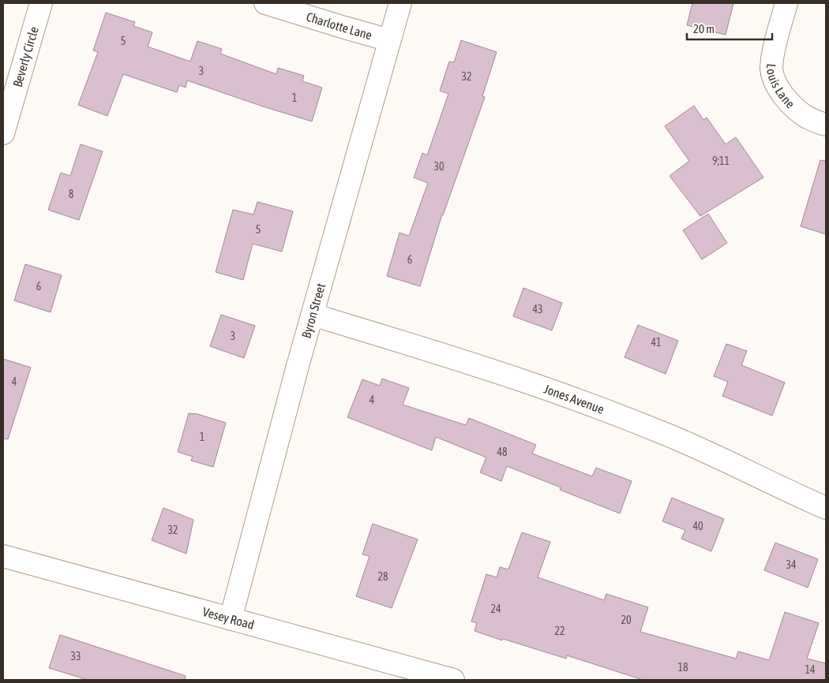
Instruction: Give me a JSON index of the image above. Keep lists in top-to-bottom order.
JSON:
{
  "streets": {
    "street": [
      "Charlotte Lane",
      "Beverly Circle",
      "Louis Lane",
      "Byron Street",
      "Jones Avenue",
      "Vesey Road"
    ]
  },
  "crossings": [
    ["Charlotte Lane", "Byron Street"],
    ["Byron Street", "Jones Avenue"],
    ["Byron Street", "Vesey Road"]
  ],
  "house_numbers": [
    "5",
    "3",
    "32",
    "1",
    "9;11",
    "30",
    "8",
    "5",
    "6",
    "6",
    "43",
    "3",
    "41",
    "4",
    "4",
    "1",
    "48",
    "40",
    "32",
    "34",
    "28",
    "24",
    "20",
    "22",
    "33",
    "18",
    "14"
  ],
  "scale_bar": "20 m"
}
